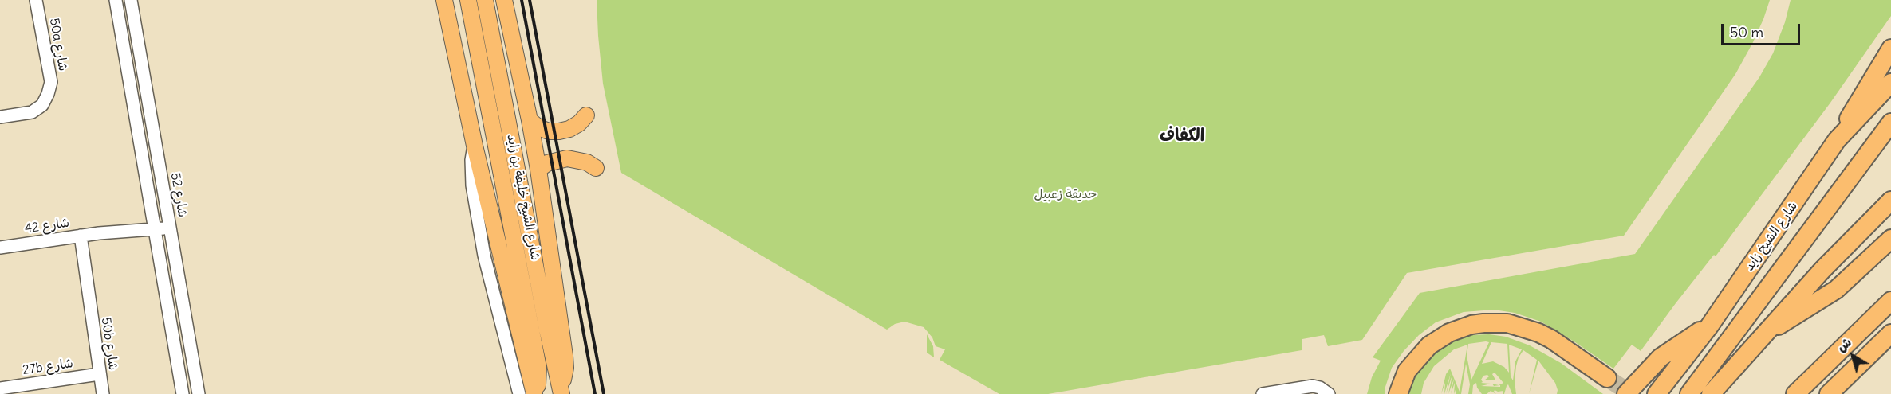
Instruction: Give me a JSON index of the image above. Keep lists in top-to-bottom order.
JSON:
{
  "streets": {
    "highway": ["شارع الشيخ زايد"],
    "main road": ["شارع الشيخ خليفة بن زايد"],
    "street": [
      "50a شارع",
      "شارع 52",
      "شارع 42",
      "50b شارع",
      "27b شارع"
    ]
  },
  "crossings": [
    ["شارع 52", "شارع 42"],
    ["شارع 42", "50b شارع"],
    ["50b شارع", "27b شارع"]
  ],
  "districts": ["الكفاف"],
  "parks": ["حديقة زعبيل"],
  "scale_bar": "50 m",
  "north": "top left"
}
